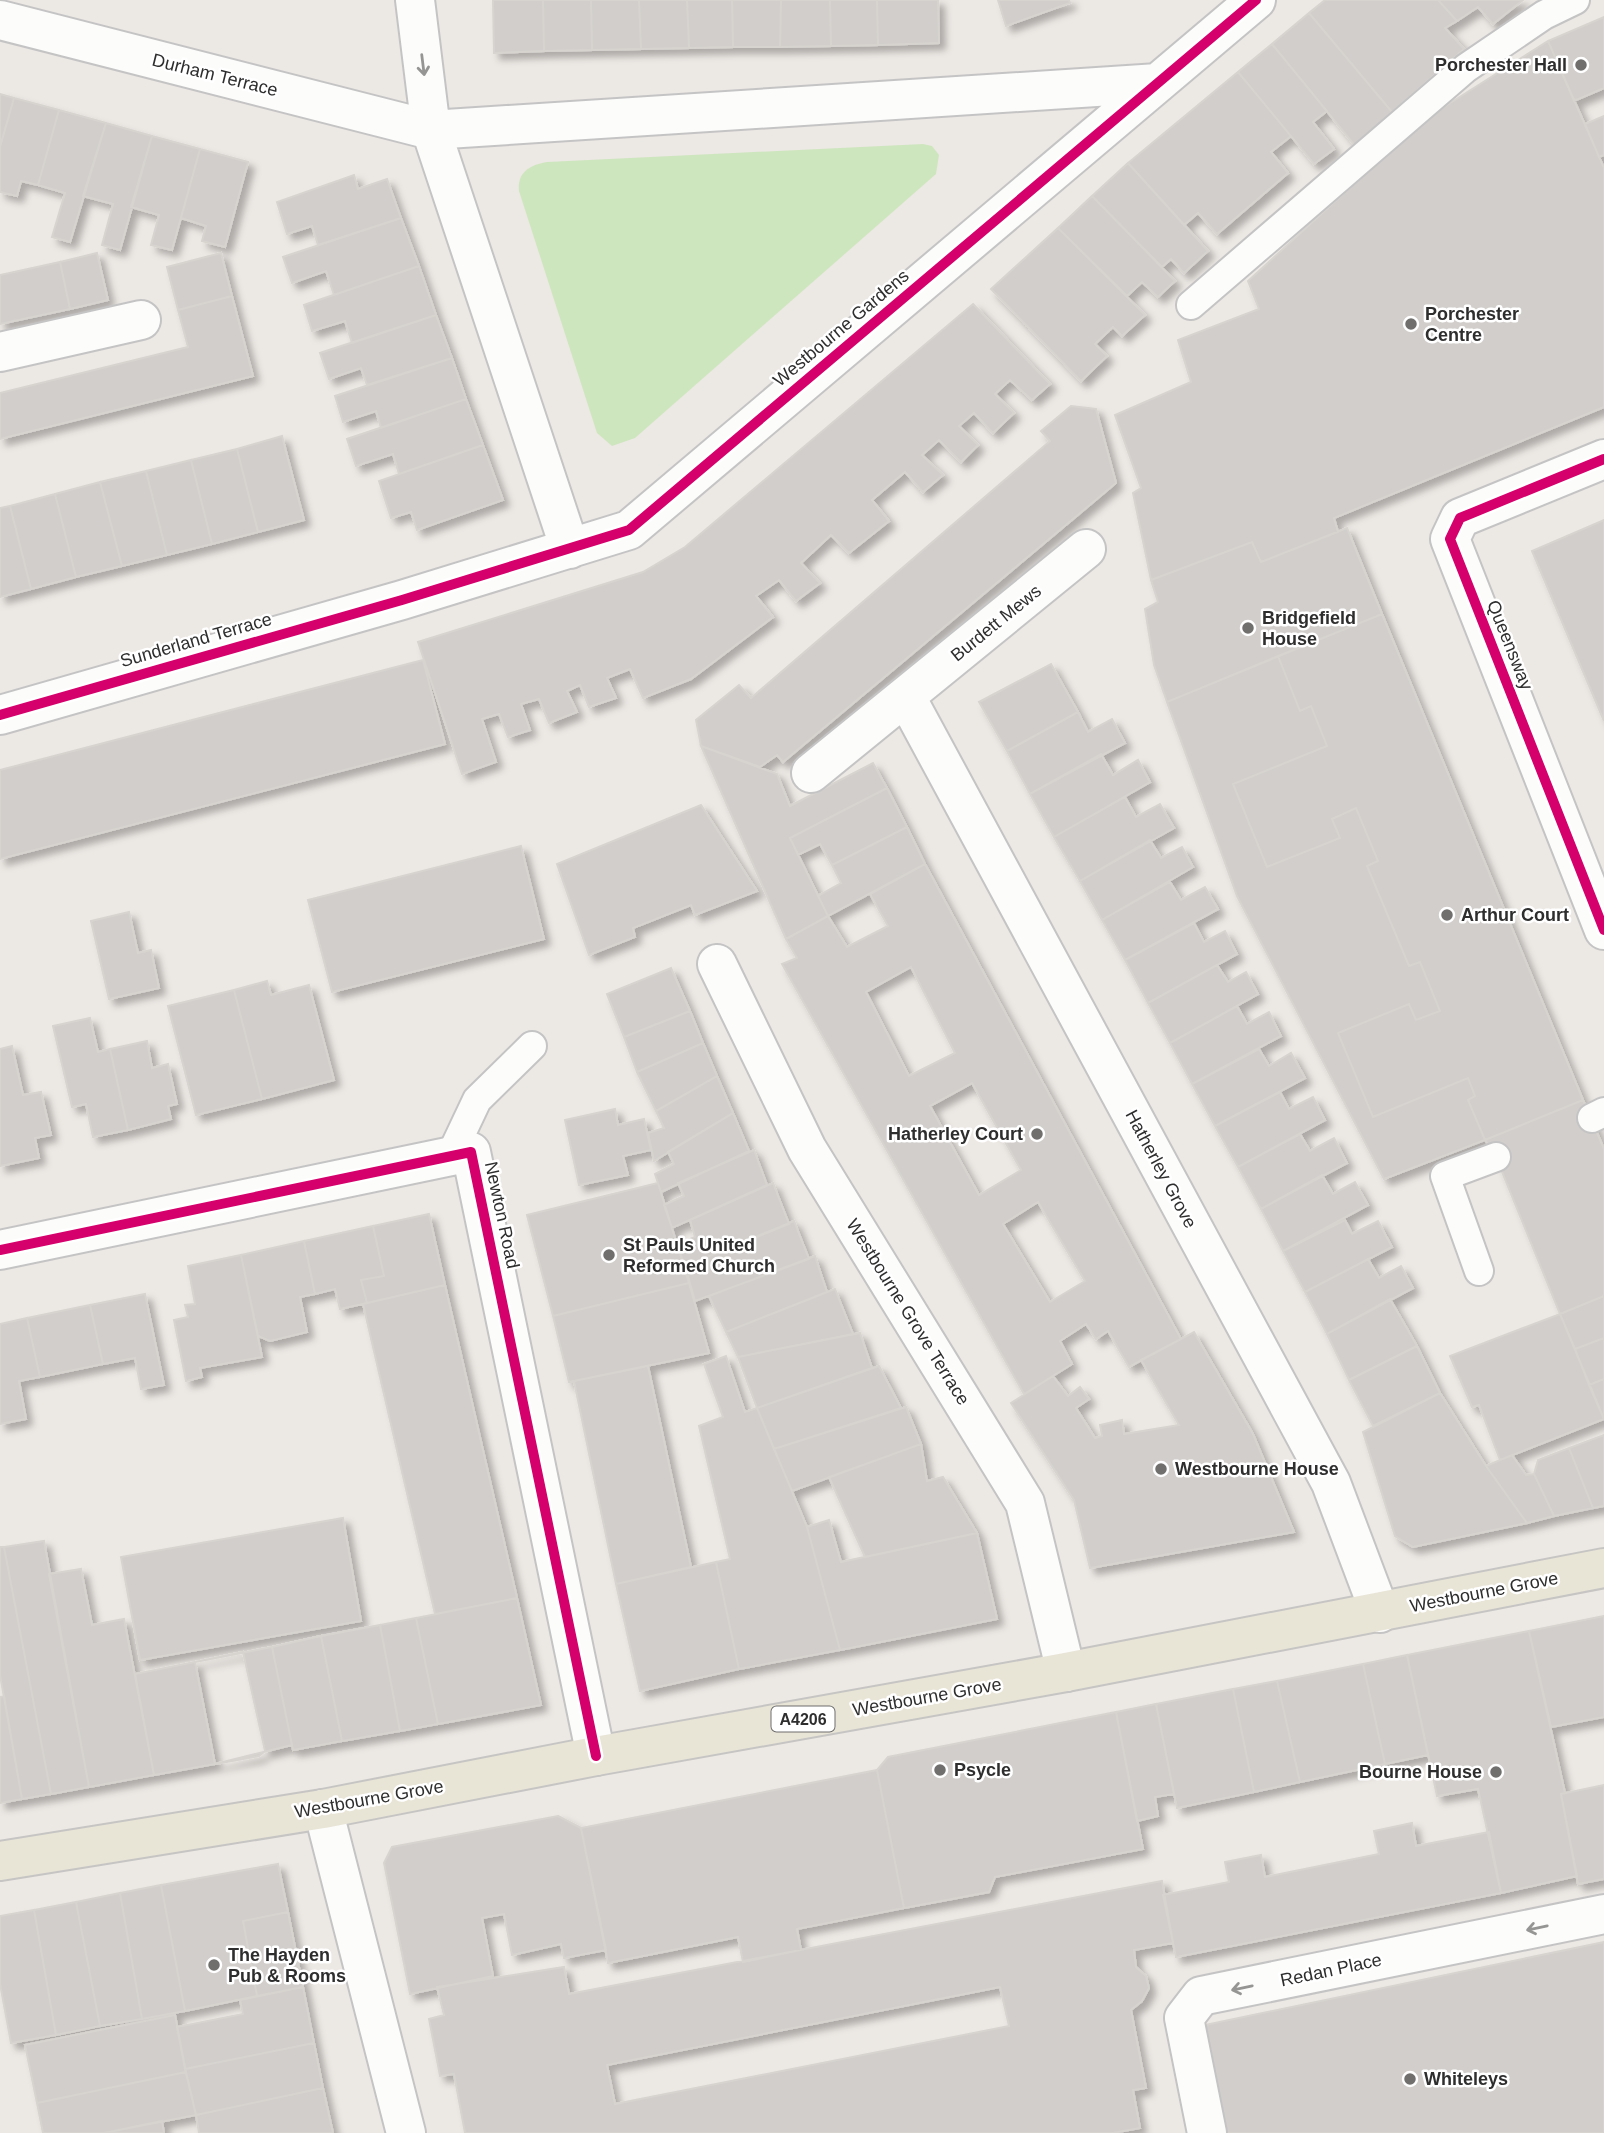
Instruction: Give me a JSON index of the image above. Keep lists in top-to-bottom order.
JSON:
{
  "streets": {
    "main road": ["Westbourne Grove", "A4206"],
    "street": [
      "Durham Terrace",
      "Westbourne Gardens",
      "Burdett Mews",
      "Sunderland Terrace",
      "Queensway",
      "Hatherley Grove",
      "Newton Road",
      "Westbourne Grove Terrace",
      "Redan Place"
    ]
  },
  "crossings": [
    ["Westbourne Gardens", "Sunderland Terrace"],
    ["Burdett Mews", "Hatherley Grove"],
    ["Hatherley Grove", "Westbourne Grove"],
    ["Newton Road", "Westbourne Grove"],
    ["Westbourne Grove Terrace", "Westbourne Grove"]
  ],
  "one_way": ["Redan Place"],
  "places": [
    "Porchester Hall",
    "Porchester Centre",
    "Bridgefield House",
    "Arthur Court",
    "Hatherley Court",
    "St Pauls United Reformed Church",
    "Westbourne House",
    "Psycle",
    "Bourne House",
    "The Hayden Pub & Rooms",
    "Whiteleys"
  ]
}
